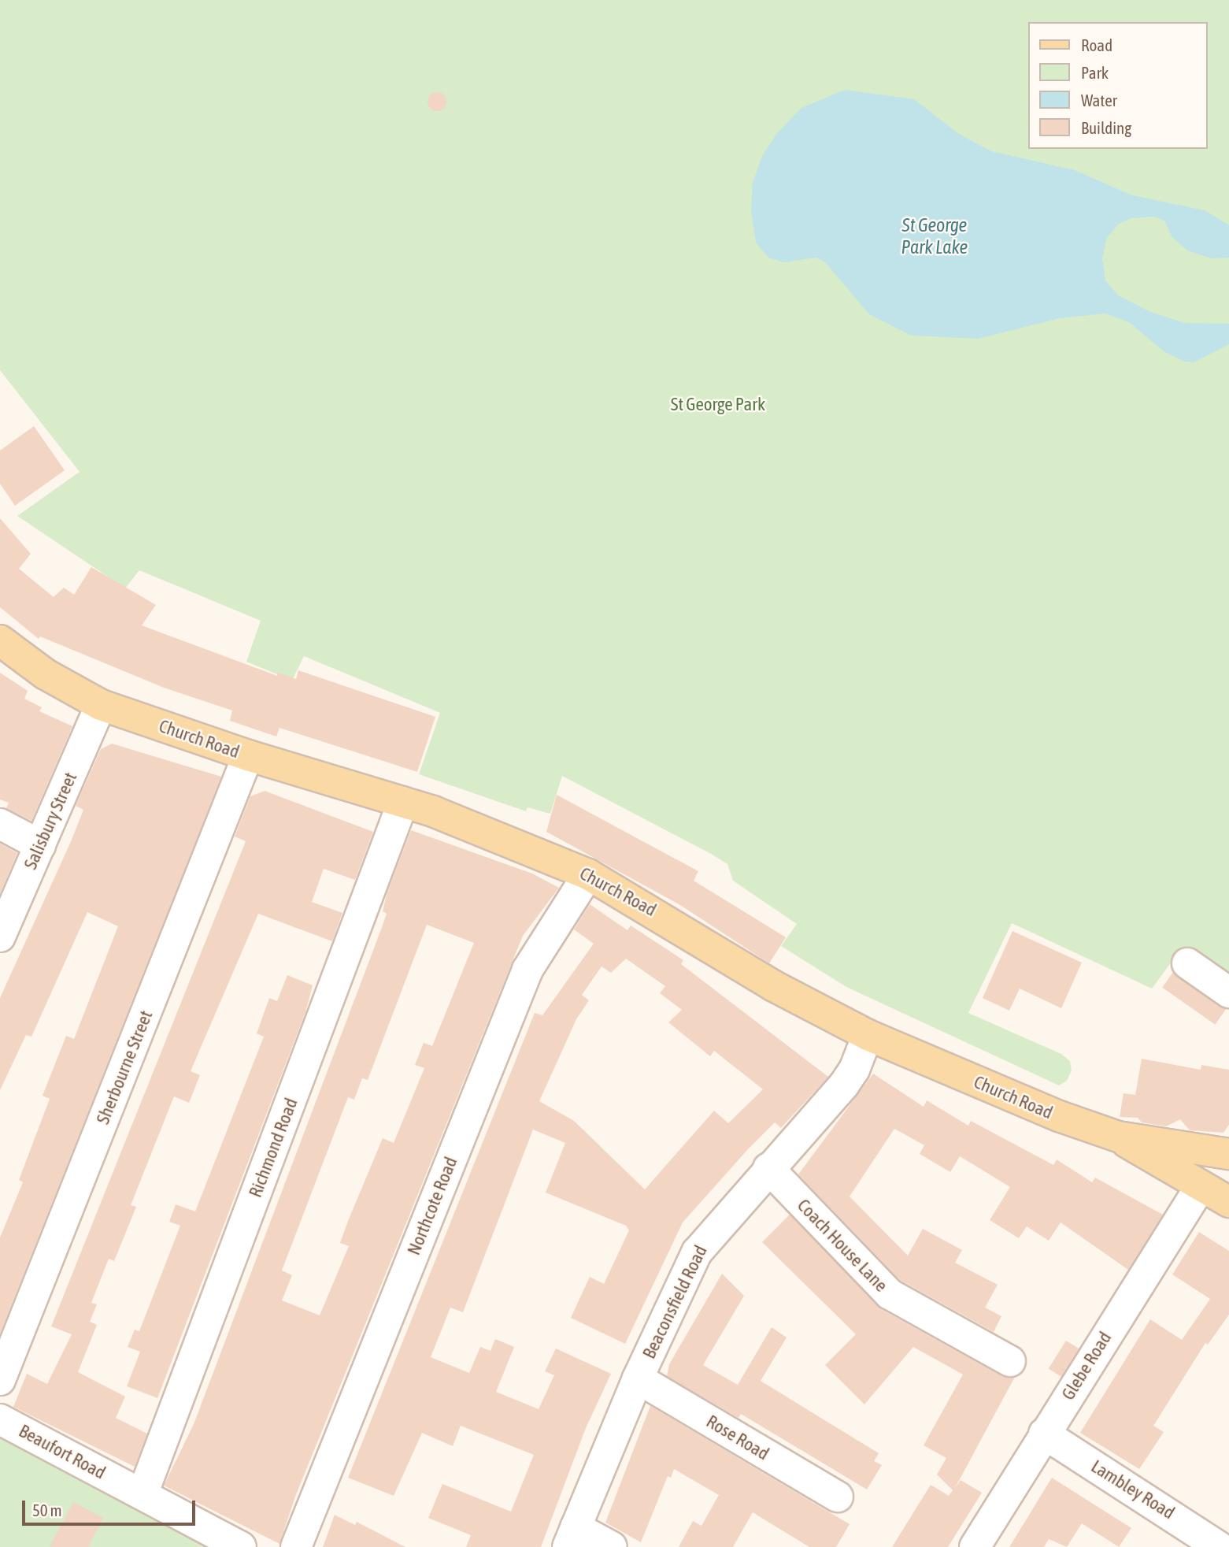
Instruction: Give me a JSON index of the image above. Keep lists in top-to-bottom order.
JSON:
{
  "streets": {
    "main road": ["Church Road"],
    "street": [
      "Salisbury Street",
      "Sherbourne Street",
      "Richmond Road",
      "Northcote Road",
      "Coach House Lane",
      "Beaconsfield Road",
      "Glebe Road",
      "Rose Road",
      "Beaufort Road",
      "Lambley Road"
    ]
  },
  "crossings": [
    ["Church Road", "Salisbury Street"],
    ["Church Road", "Sherbourne Street"],
    ["Church Road", "Richmond Road"],
    ["Church Road", "Northcote Road"],
    ["Church Road", "Beaconsfield Road"],
    ["Richmond Road", "Beaufort Road"],
    ["Coach House Lane", "Beaconsfield Road"],
    ["Beaconsfield Road", "Rose Road"],
    ["Glebe Road", "Lambley Road"]
  ],
  "water": ["St George Park Lake"],
  "parks": ["St George Park"],
  "legend": [
    "Road",
    "Park",
    "Water",
    "Building"
  ],
  "scale_bar": "50 m"
}
